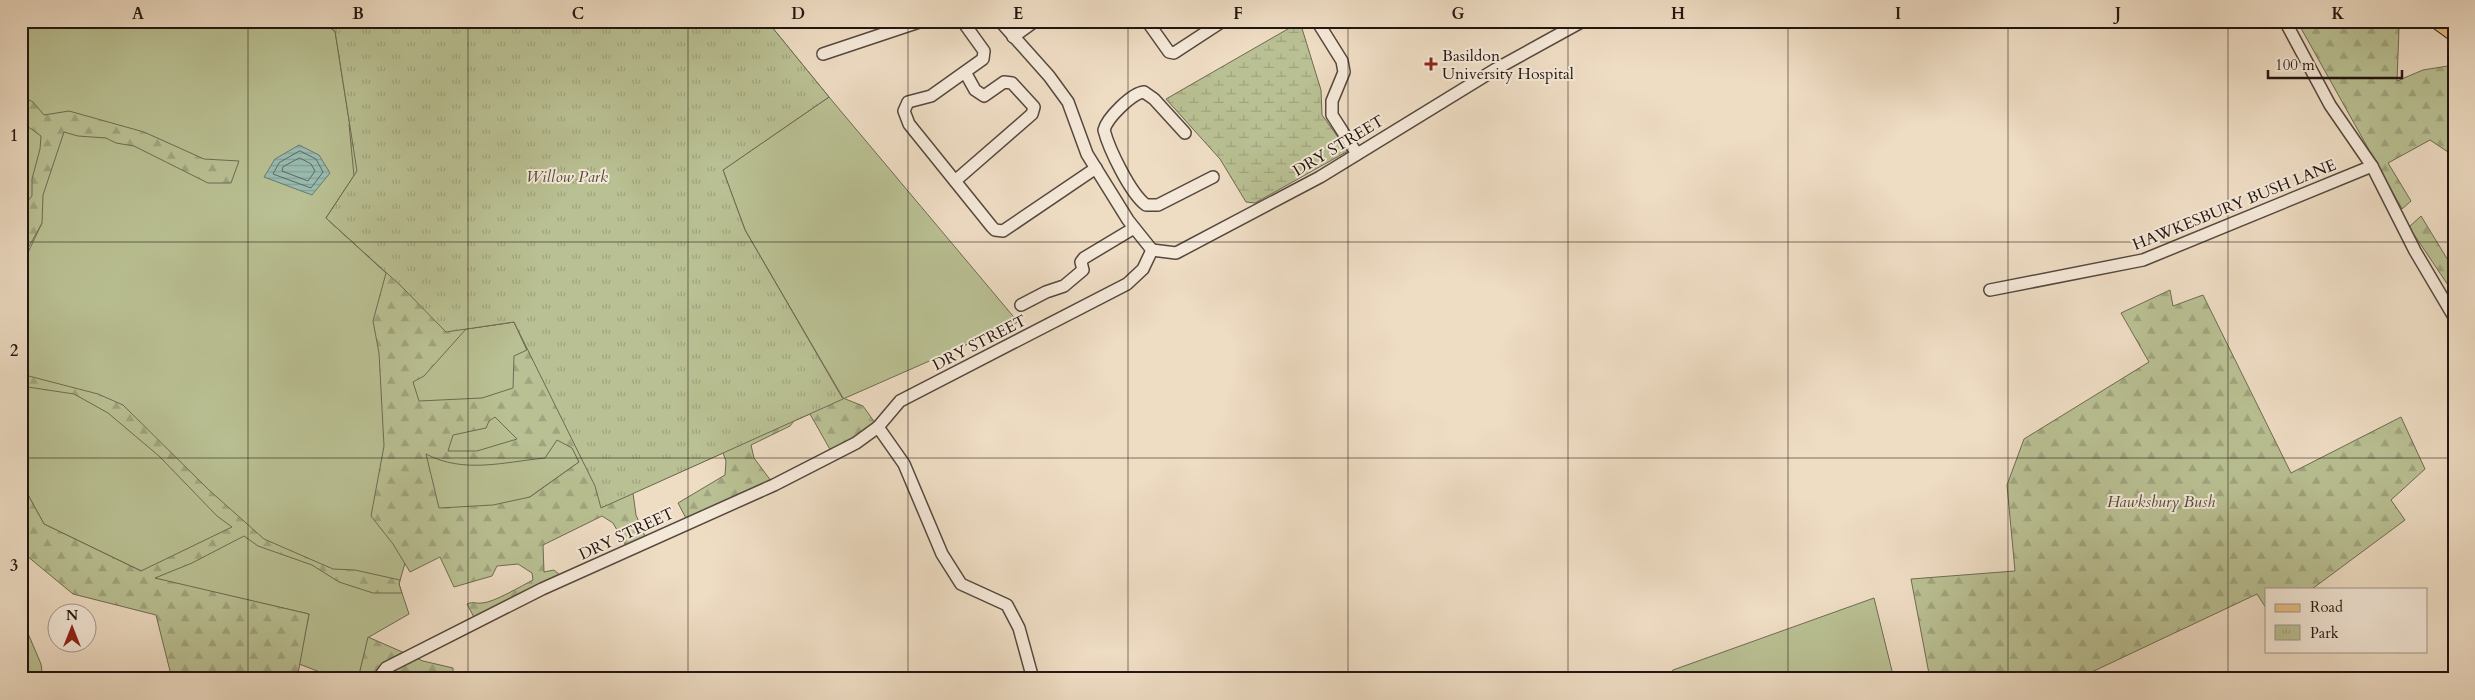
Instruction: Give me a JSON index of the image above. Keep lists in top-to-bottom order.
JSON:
{
  "streets": {
    "street": ["DRY STREET", "HAWKESBURY BUSH LANE"]
  },
  "parks": ["Willow Park", "Hawksbury Bush"],
  "places": {
    "health": ["Basildon University Hospital"]
  },
  "legend": ["Road", "Park"],
  "scale_bar": "100 m",
  "north": "top",
  "grid": {
    "columns": [
      "A",
      "B",
      "C",
      "D",
      "E",
      "F",
      "G",
      "H",
      "I",
      "J",
      "K"
    ],
    "rows": ["1", "2", "3"]
  }
}
